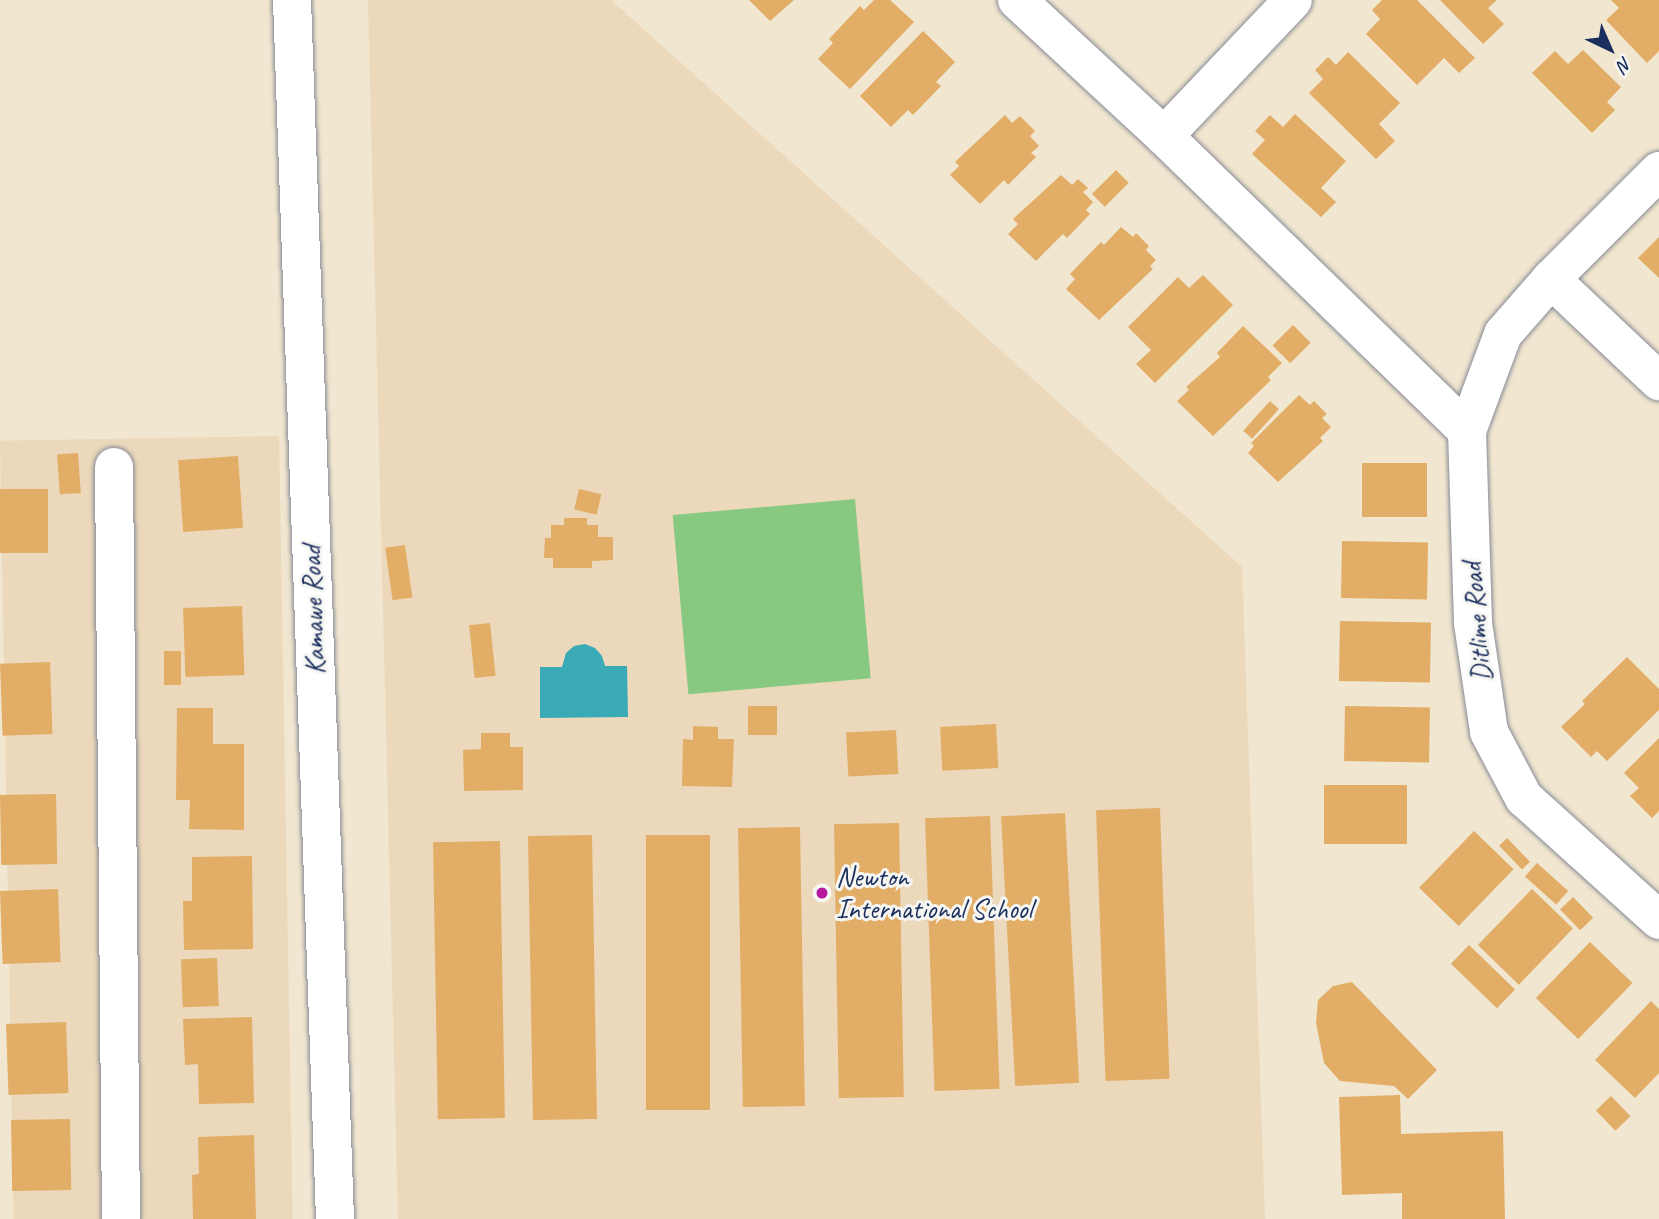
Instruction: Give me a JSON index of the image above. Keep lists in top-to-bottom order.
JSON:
{
  "streets": {
    "street": ["Kamawe Road", "Ditlime Road"]
  },
  "places": ["Newton International School"],
  "north": "bottom right"
}
